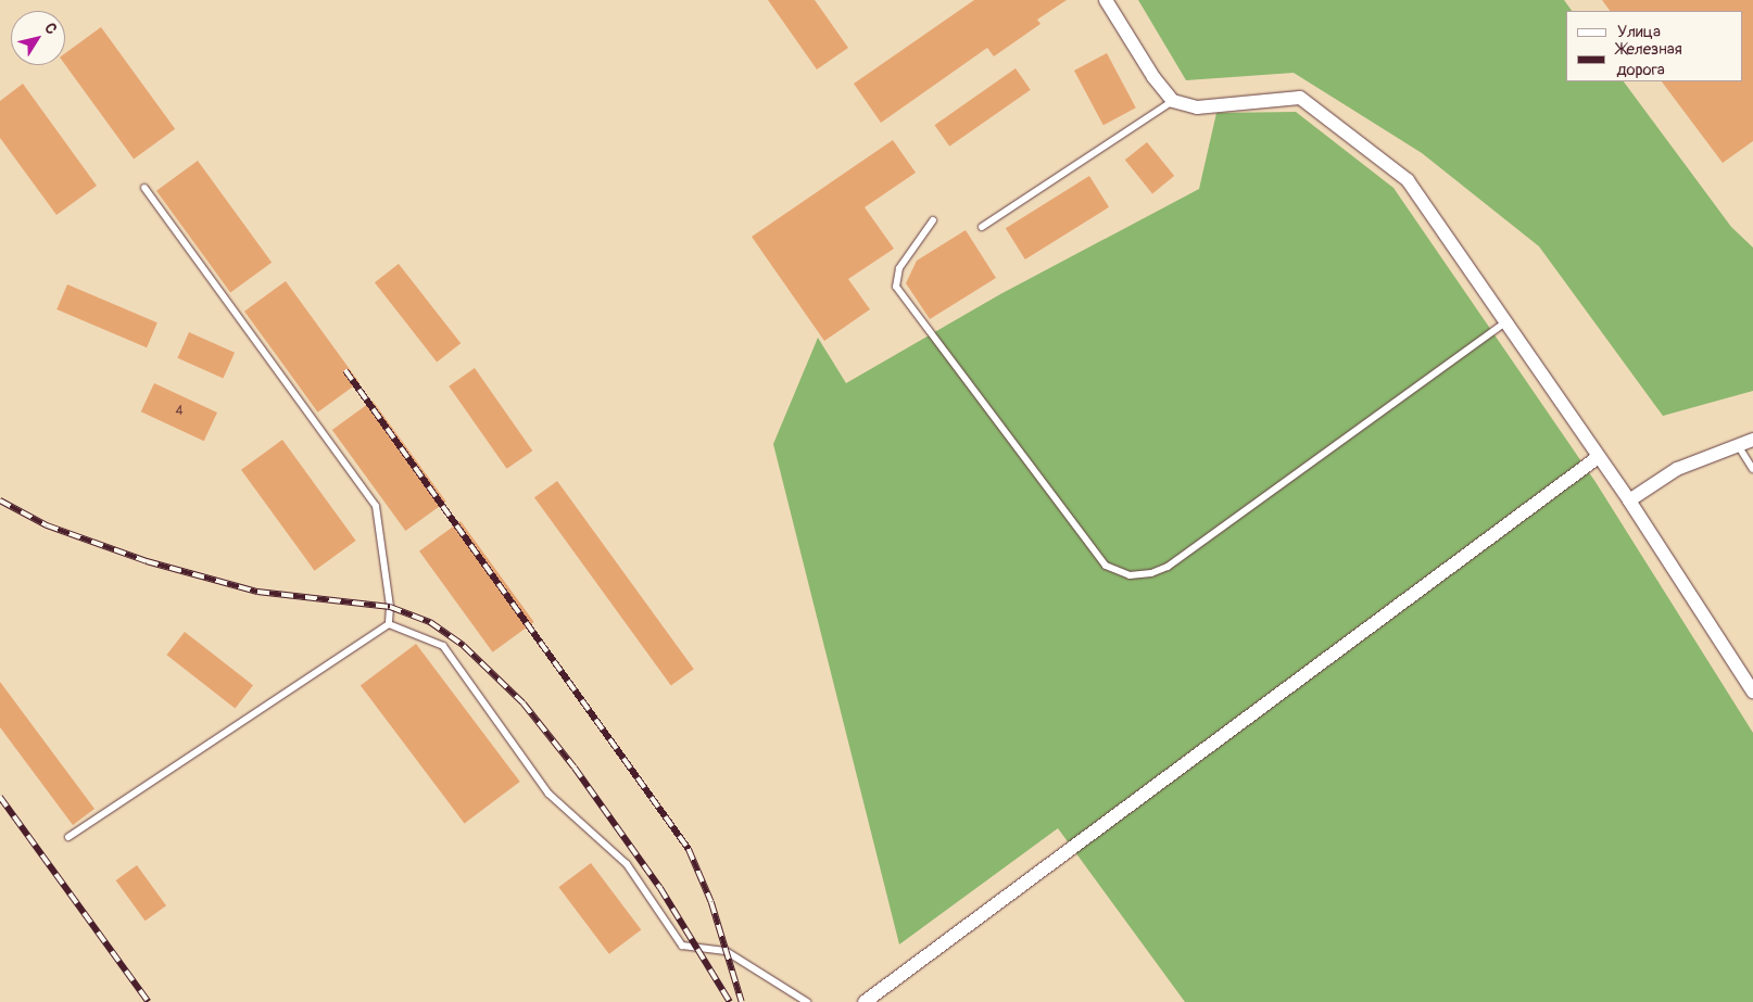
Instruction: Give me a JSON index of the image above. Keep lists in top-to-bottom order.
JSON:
{
  "house_numbers": ["4"],
  "legend": ["Улица", "Железная дорога"],
  "north": "top right"
}
